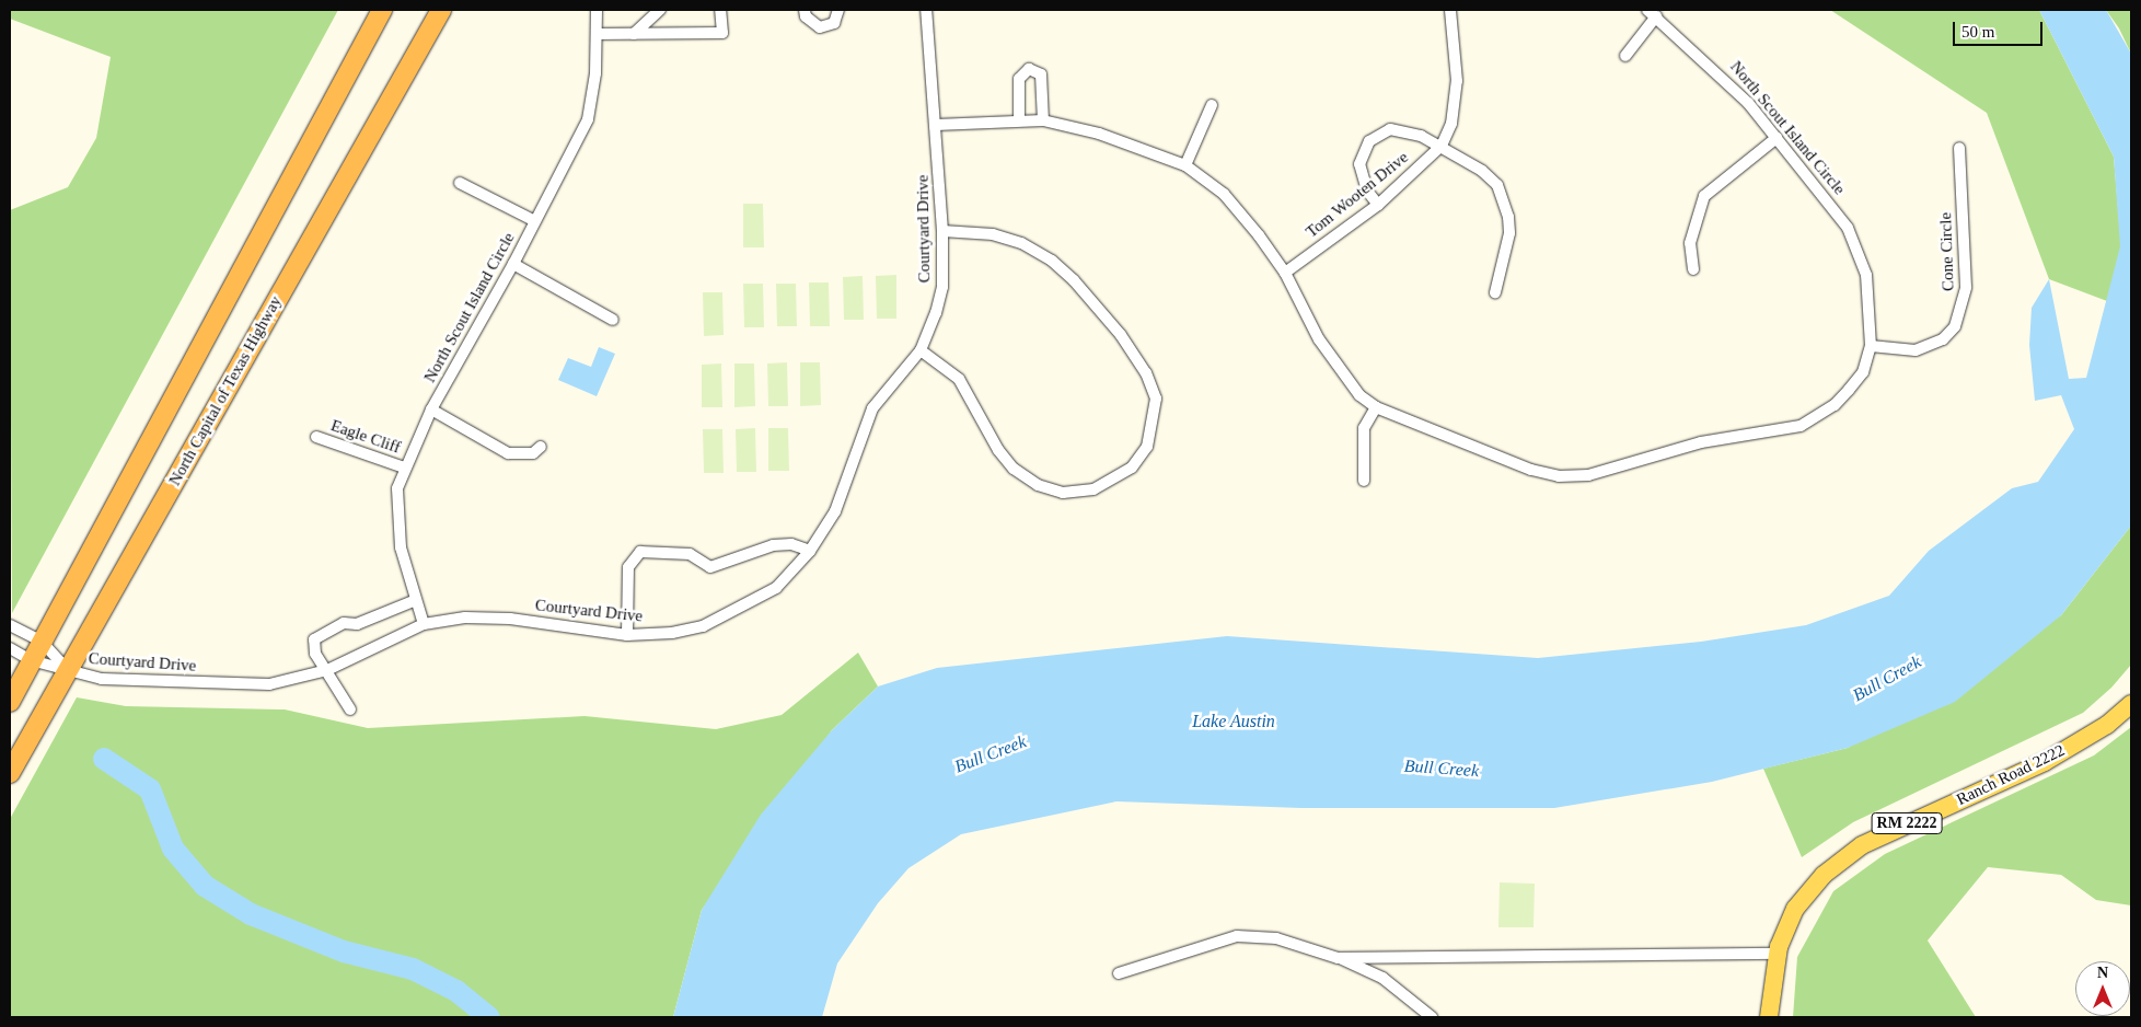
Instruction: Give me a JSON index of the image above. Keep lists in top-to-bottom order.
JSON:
{
  "streets": {
    "highway": ["North Capital of Texas Highway"],
    "main road": ["Ranch Road 2222", "RM 2222"],
    "street": [
      "North Scout Island Circle",
      "Tom Wooten Drive",
      "Courtyard Drive",
      "Cone Circle",
      "Eagle Cliff"
    ]
  },
  "crossings": [
    ["North Scout Island Circle", "Tom Wooten Drive"],
    ["North Scout Island Circle", "Courtyard Drive"],
    ["North Scout Island Circle", "Cone Circle"],
    ["North Scout Island Circle", "Eagle Cliff"],
    ["Courtyard Drive", "North Capital of Texas Highway"]
  ],
  "water": ["Bull Creek", "Lake Austin"],
  "scale_bar": "50 m",
  "north": "top"
}
